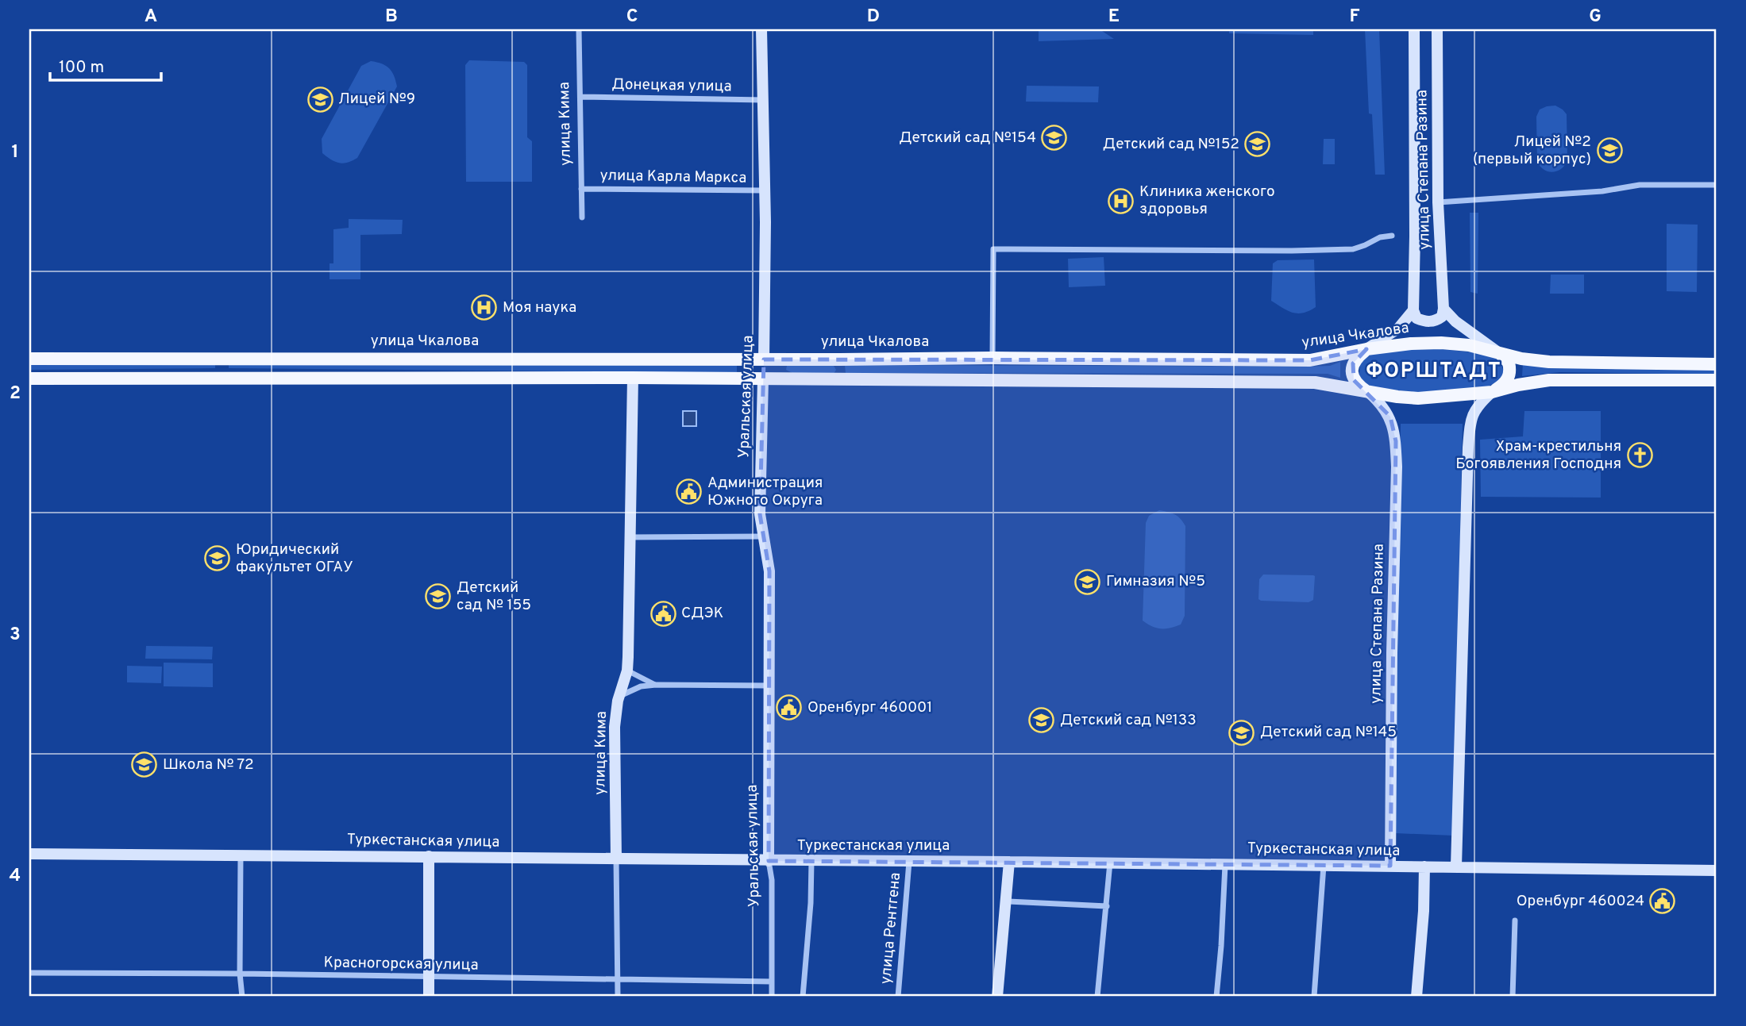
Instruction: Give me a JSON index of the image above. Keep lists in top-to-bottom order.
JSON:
{
  "streets": {
    "main road": [
      "улица Кима",
      "улица Степана Разина",
      "улица Чкалова",
      "Уральская улица",
      "Туркестанская улица"
    ],
    "street": [
      "Донецкая улица",
      "улица Карла Маркса",
      "улица Рентгена",
      "Красногорская улица"
    ]
  },
  "crossings": [
    ["Донецкая улица", "улица Кима"],
    ["Донецкая улица", "Уральская улица"],
    ["улица Кима", "улица Карла Маркса"],
    ["улица Кима", "Туркестанская улица"],
    ["улица Кима", "Красногорская улица"],
    ["улица Степана Разина", "Туркестанская улица"],
    ["улица Карла Маркса", "Уральская улица"],
    ["улица Чкалова", "Уральская улица"],
    ["Уральская улица", "Туркестанская улица"],
    ["Уральская улица", "Красногорская улица"],
    ["Туркестанская улица", "улица Рентгена"]
  ],
  "districts": ["ФОРШТАДТ"],
  "places": {
    "school or university": [
      "Лицей №9",
      "Детский сад №154",
      "Детский сад №152",
      "Лицей №2 (первый корпус)",
      "Юридический факультет ОГАУ",
      "Гимназия №5",
      "Детский сад № 155",
      "Детский сад №133",
      "Детский сад №145",
      "Школа № 72"
    ],
    "hospital": ["Клиника женского здоровья", "Моя наука"],
    "church": ["Храм-крестильня Богоявления Господня"],
    "public building": [
      "Администрация Южного Округа",
      "СДЭК",
      "Оренбург 460001",
      "Оренбург 460024"
    ]
  },
  "scale_bar": "100 m",
  "grid": {
    "columns": [
      "A",
      "B",
      "C",
      "D",
      "E",
      "F",
      "G"
    ],
    "rows": [
      "1",
      "2",
      "3",
      "4"
    ]
  }
}
